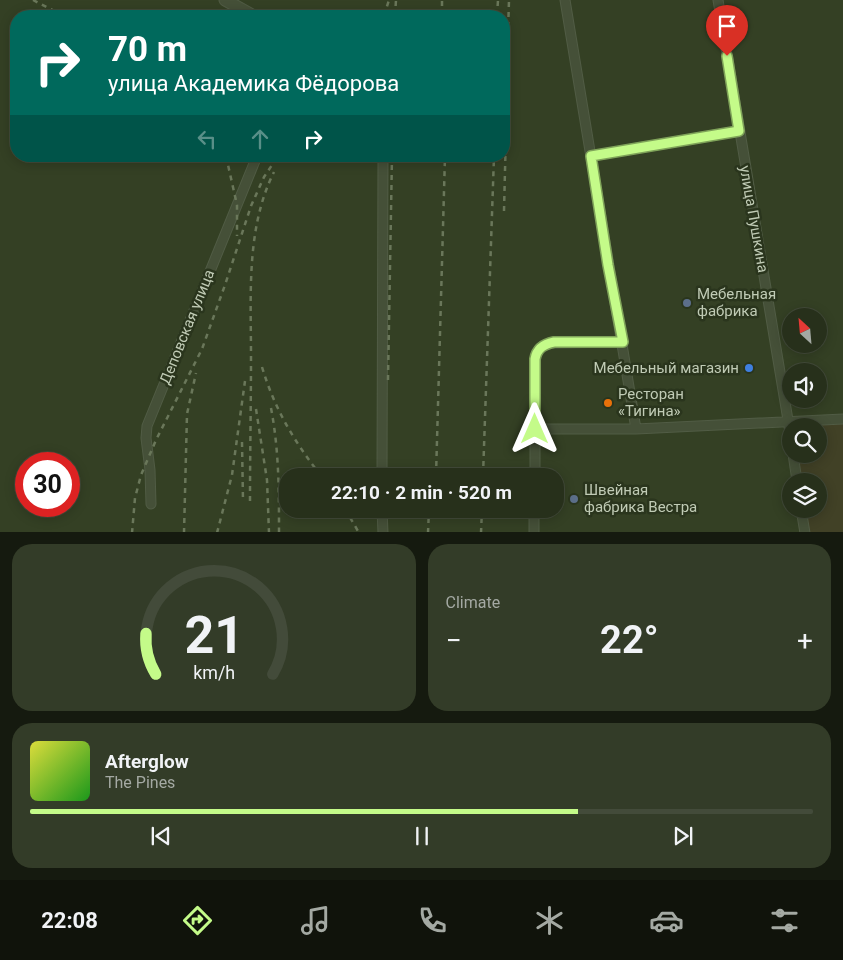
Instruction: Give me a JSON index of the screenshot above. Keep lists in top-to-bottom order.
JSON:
{
  "streets": {
    "street": ["улица Пушкина", "Деповская улица"]
  },
  "places": [
    "Мебельная фабрика",
    "Мебельный магазин",
    "Ресторан «Тигина»",
    "Швейная фабрика Вестра"
  ],
  "north": "top left",
  "page": {
    "turn": ["70 m", "улица Академика Фёдорова"],
    "limit": "30",
    "trip": "22:10 · 2 min · 520 m",
    "tile": "Climate",
    "heat": ["−", "22°", "+"],
    "song": ["Afterglow", "The Pines"],
    "tabs": "22:08",
    "gauge": ["21", "km/h"]
  }
}
